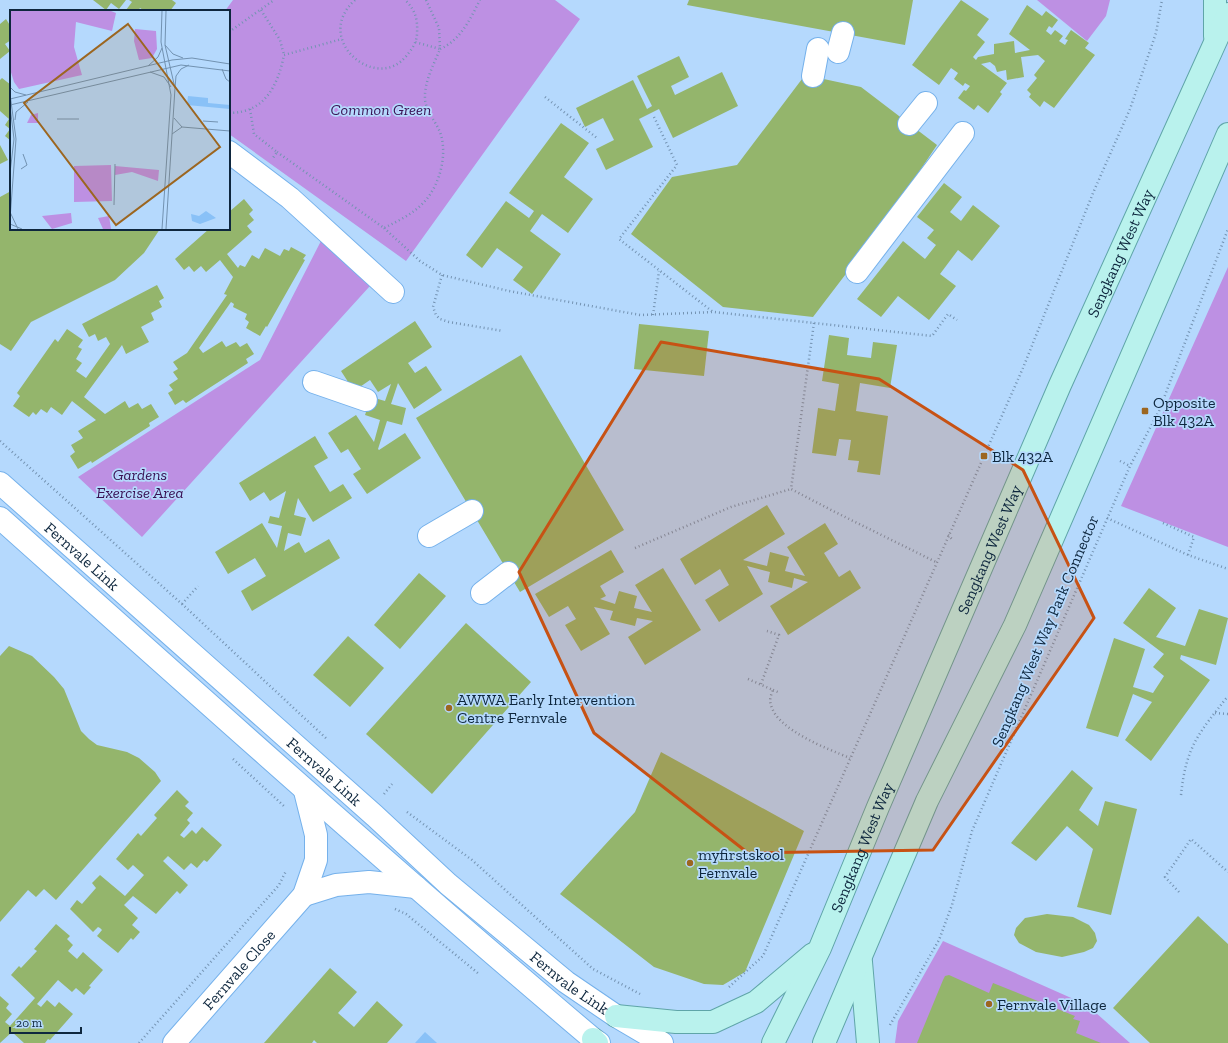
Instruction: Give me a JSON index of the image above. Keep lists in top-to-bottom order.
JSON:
{
  "streets": {
    "main road": ["Sengkang West Way"],
    "street": ["Fernvale Link", "Fernvale Close"],
    "path": ["Sengkang West Way Park Connector"]
  },
  "crossings": [
    ["Fernvale Link", "Fernvale Close"]
  ],
  "parks": ["Common Green", "Gardens Exercise Area"],
  "places": {
    "transit": ["Opposite Blk 432A", "Blk 432A"],
    "other": ["AWWA Early Intervention Centre Fernvale", "myfirstskool Fernvale", "Fernvale Village"]
  },
  "scale_bar": "20 m"
}
